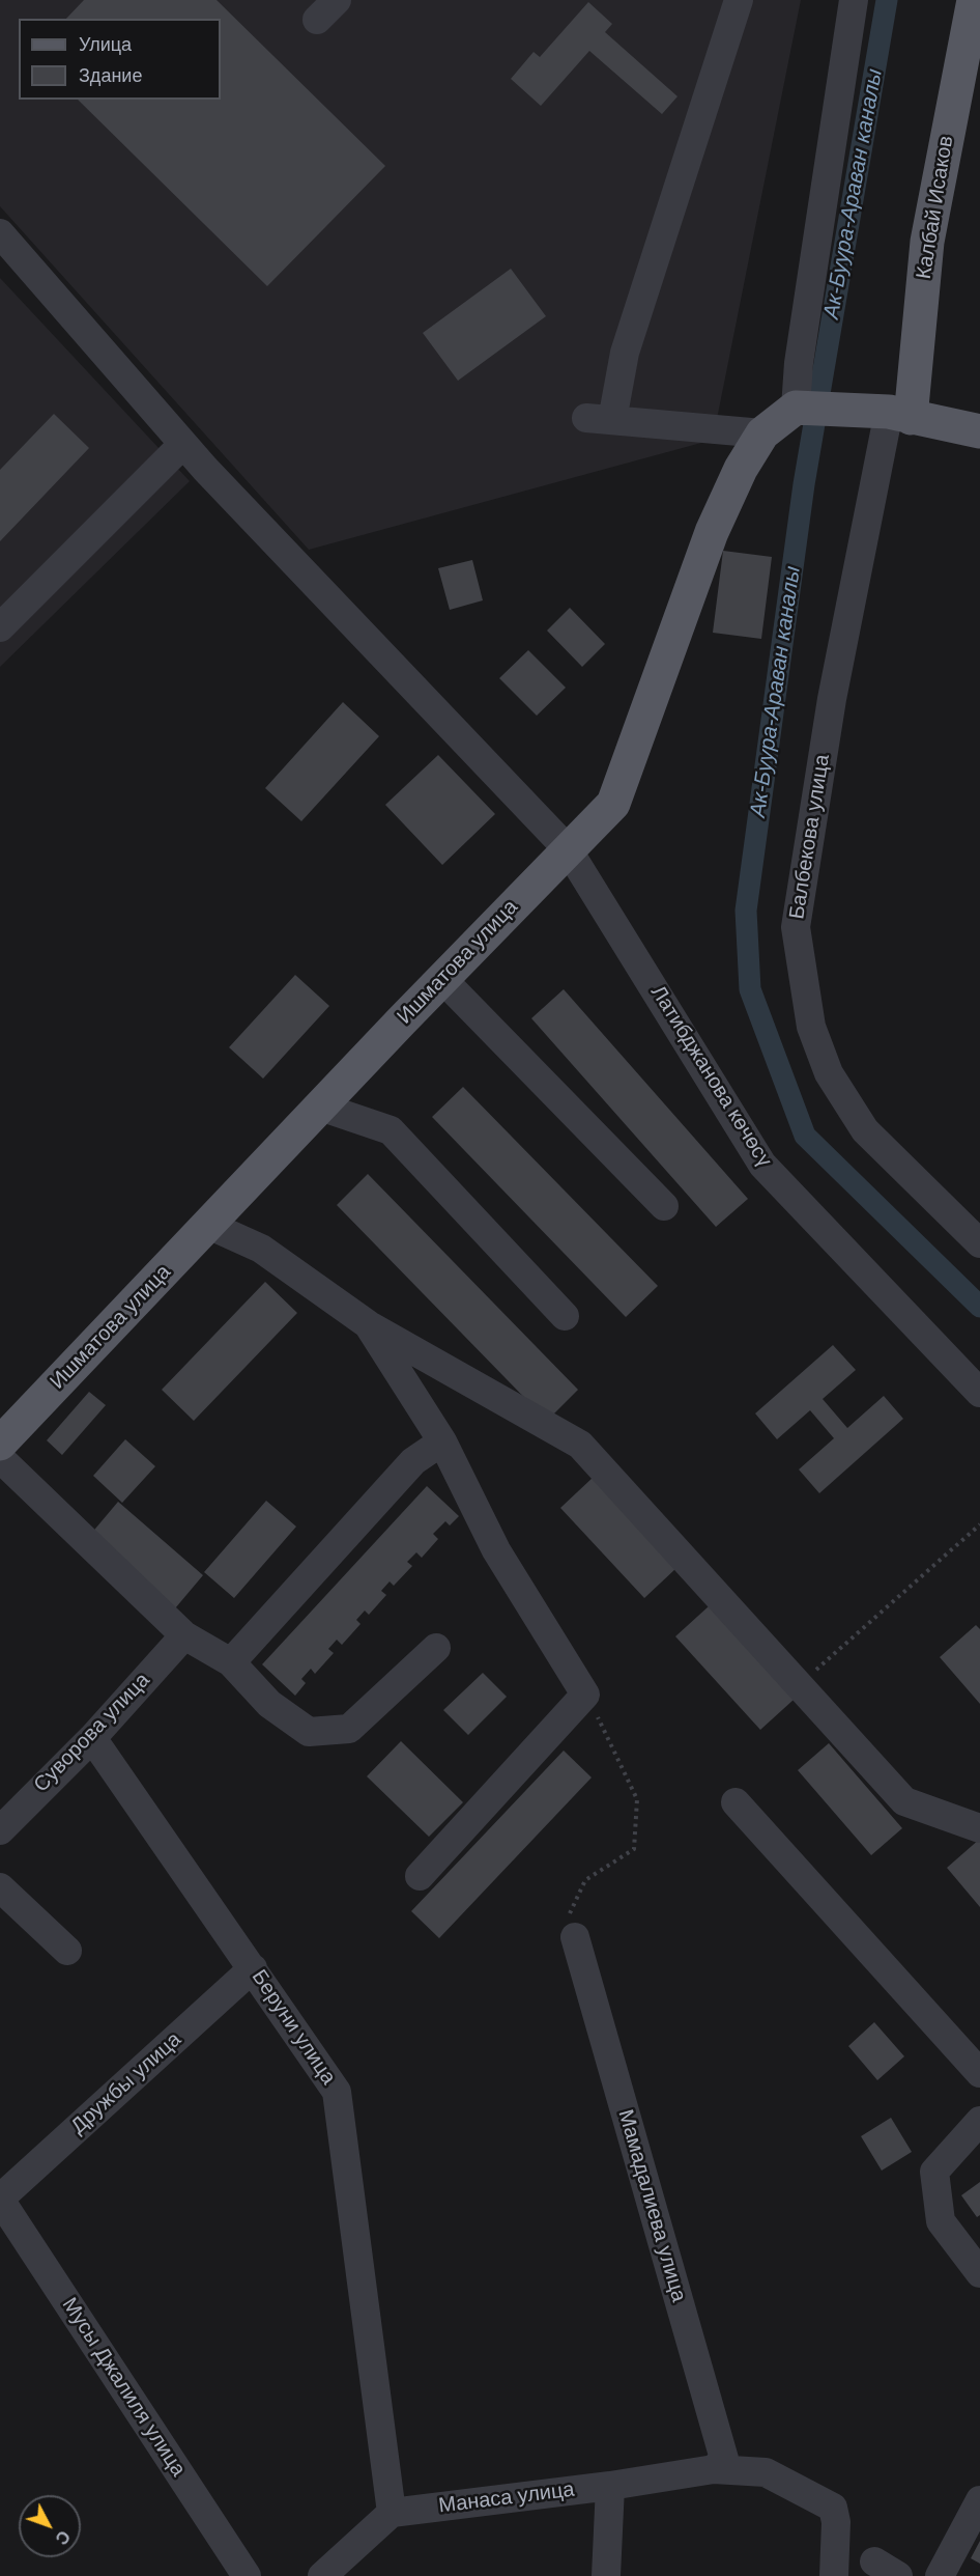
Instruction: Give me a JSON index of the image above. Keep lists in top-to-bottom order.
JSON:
{
  "streets": {
    "main road": ["Калбай Исаков", "Ишматова улица"],
    "street": [
      "Балбекова улица",
      "Латибджанова көчөсү",
      "Суворова улица",
      "Беруни улица",
      "Дружбы улица",
      "Мамадалиева улица",
      "Мусы Джалиля улица",
      "Манаса улица"
    ]
  },
  "crossings": [
    ["Калбай Исаков", "Балбекова улица"],
    ["Ишматова улица", "Латибджанова көчөсү"],
    ["Суворова улица", "Беруни улица"],
    ["Беруни улица", "Дружбы улица"],
    ["Беруни улица", "Манаса улица"],
    ["Дружбы улица", "Мусы Джалиля улица"],
    ["Мамадалиева улица", "Манаса улица"]
  ],
  "water": ["Ак-Буура-Араван каналы"],
  "legend": ["Улица", "Здание"],
  "north": "bottom right"
}
